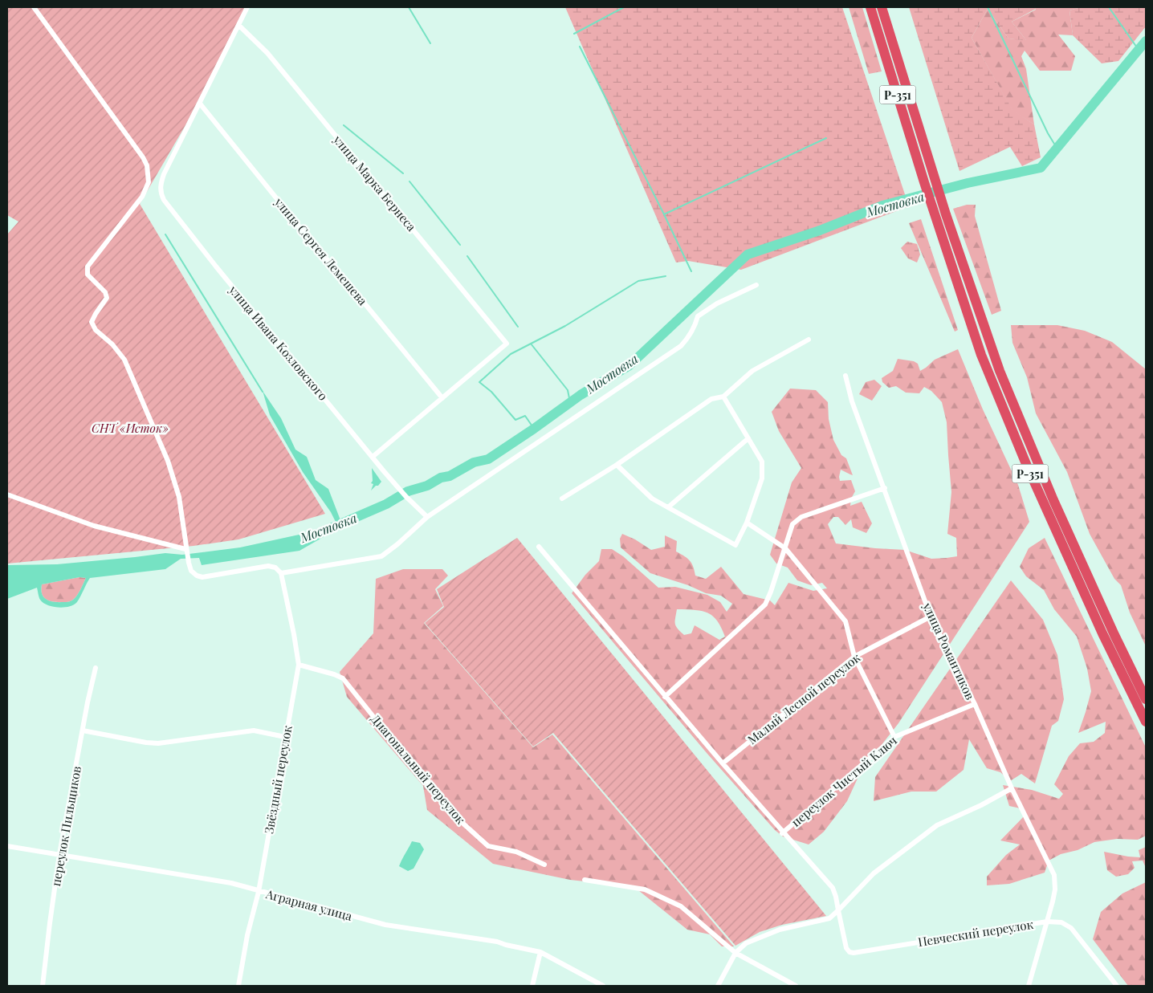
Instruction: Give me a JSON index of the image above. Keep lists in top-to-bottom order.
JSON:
{
  "streets": {
    "highway": ["Р-351"],
    "street": [
      "улица Марка Бернеса",
      "улица Сергея Лемешева",
      "улица Ивана Козловского",
      "улица Романтиков",
      "Малый Лесной переулок",
      "Диагональный переулок",
      "Звёздный переулок",
      "переулок Чистый Ключ",
      "переулок Пильщиков",
      "Аграрная улица",
      "Певческий переулок"
    ]
  },
  "crossings": [
    ["улица Марка Бернеса", "улица Сергея Лемешева"],
    ["улица Сергея Лемешева", "улица Ивана Козловского"],
    ["улица Романтиков", "Малый Лесной переулок"],
    ["улица Романтиков", "переулок Чистый Ключ"],
    ["улица Романтиков", "Певческий переулок"],
    ["Малый Лесной переулок", "Певческий переулок"],
    ["Диагональный переулок", "Звёздный переулок"],
    ["Звёздный переулок", "Аграрная улица"],
    ["переулок Чистый Ключ", "Певческий переулок"],
    ["переулок Пильщиков", "Аграрная улица"]
  ],
  "water": ["Мостовка"],
  "parks": ["СНТ «Исток»"]
}
